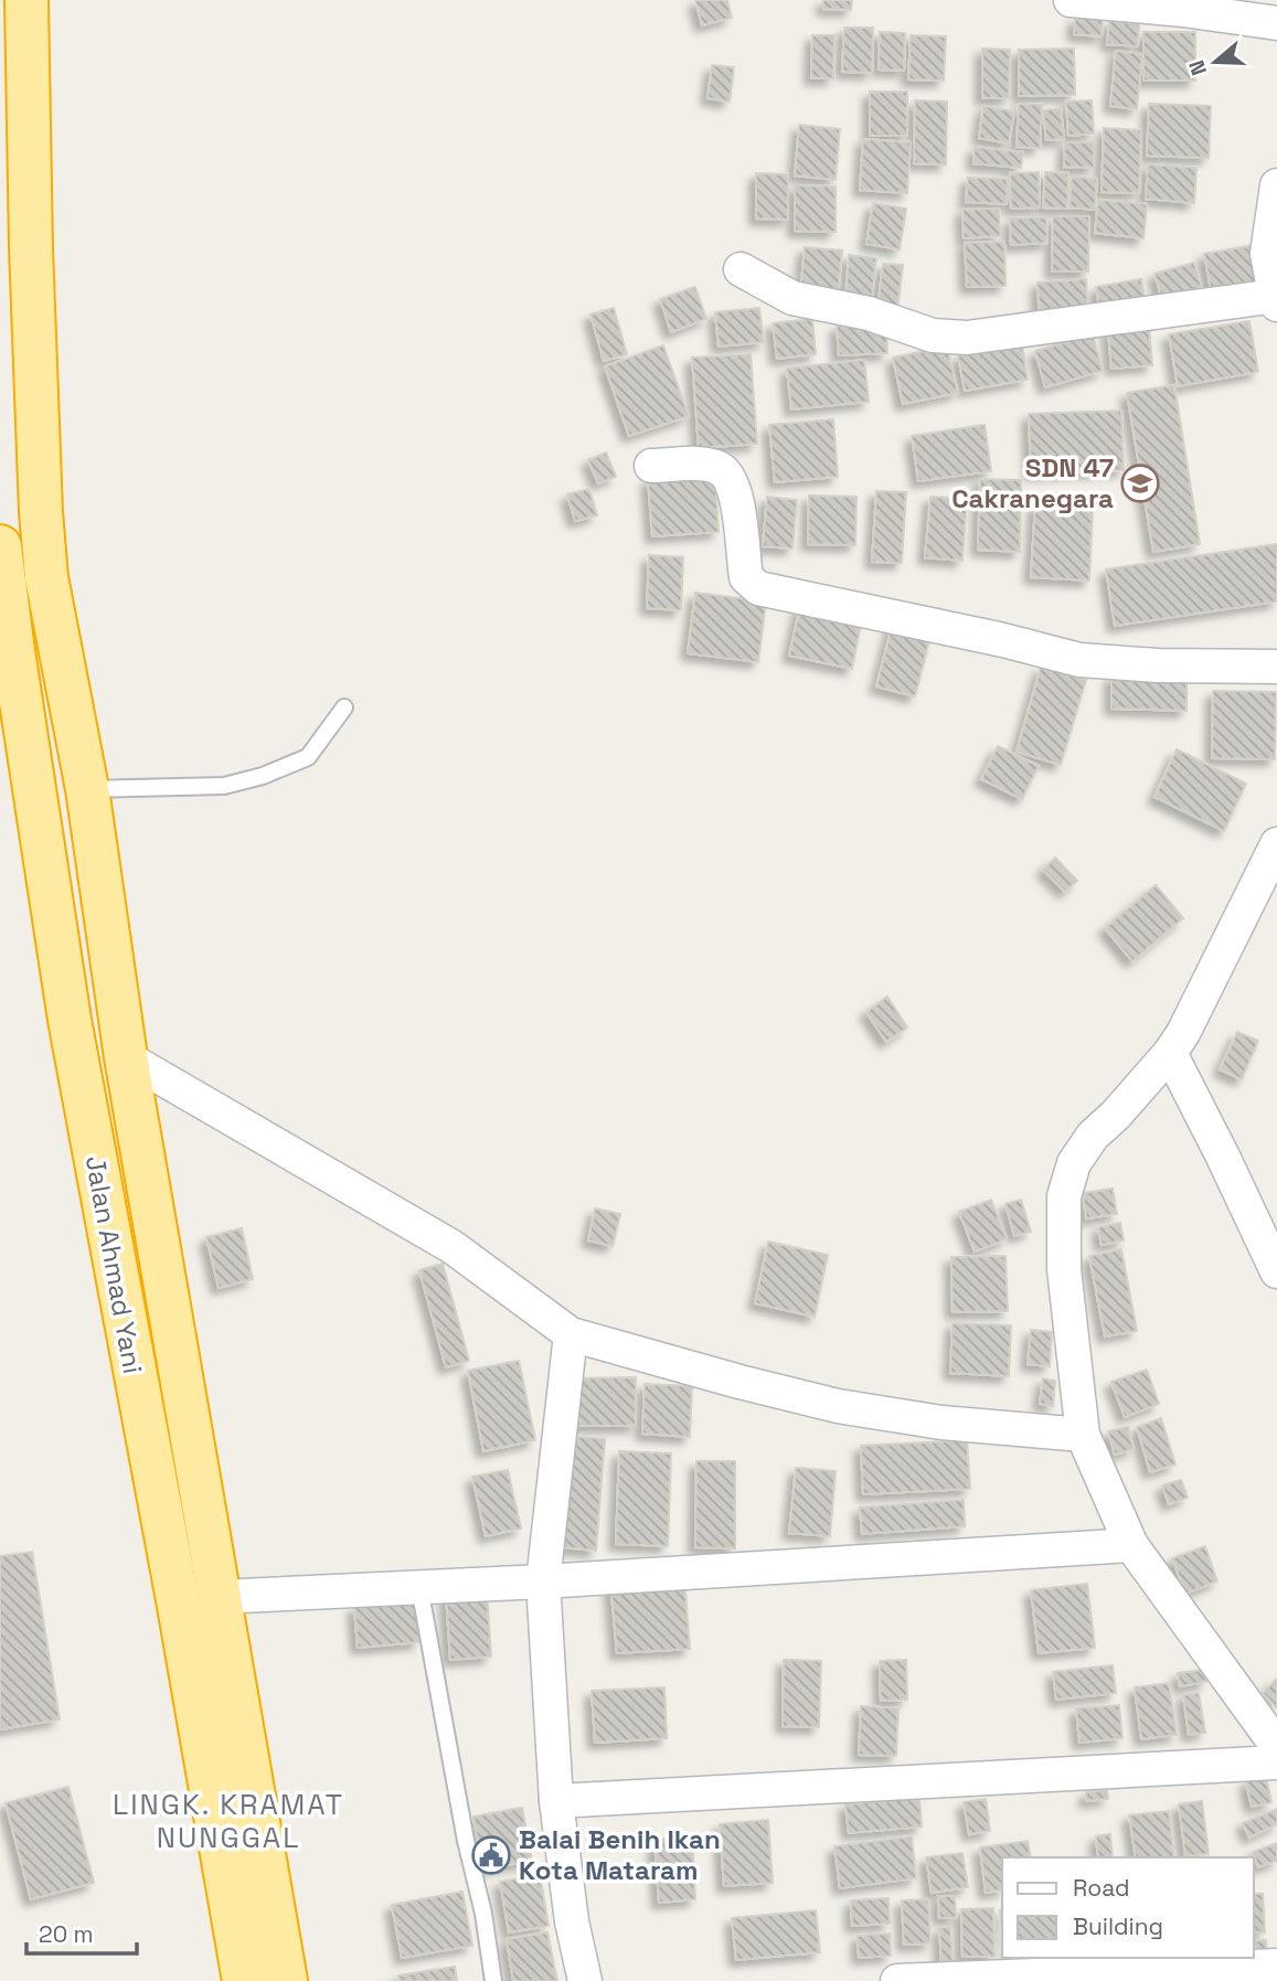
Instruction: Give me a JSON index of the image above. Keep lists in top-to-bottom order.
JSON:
{
  "streets": {
    "highway": ["Jalan Ahmad Yani"]
  },
  "districts": ["LINGK. KRAMAT NUNGGAL"],
  "places": {
    "school or university": ["SDN 47 Cakranegara"],
    "public building": ["Balai Benih Ikan Kota Mataram"]
  },
  "legend": ["Road", "Building"],
  "scale_bar": "20 m",
  "north": "left"
}
